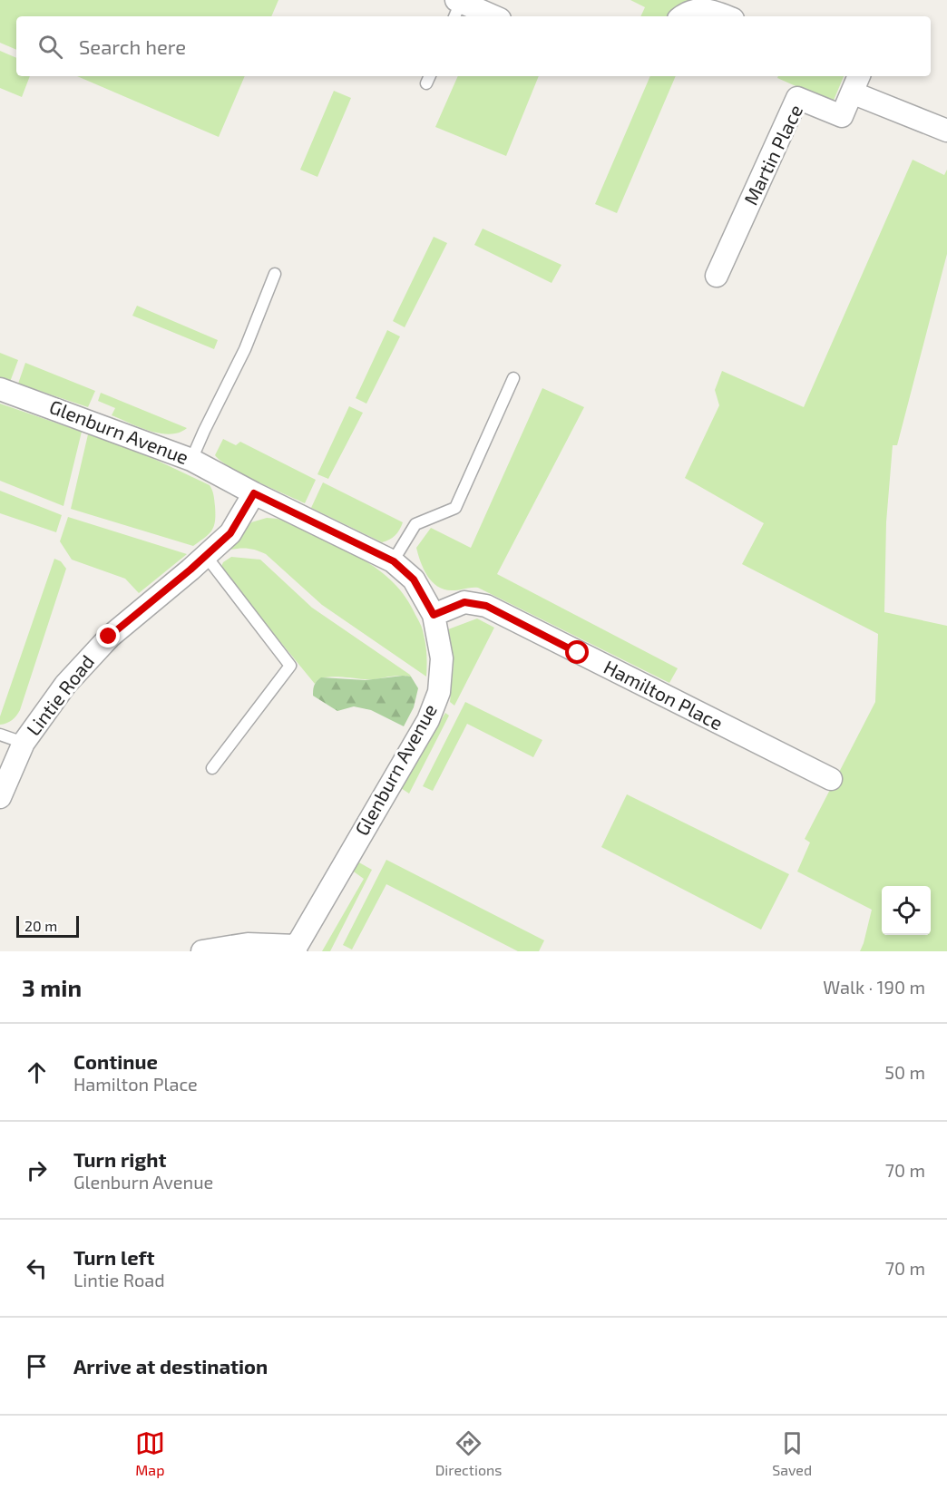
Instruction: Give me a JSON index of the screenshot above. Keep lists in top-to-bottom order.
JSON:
{
  "streets": {
    "street": [
      "Martin Place",
      "Glenburn Avenue",
      "Lintie Road",
      "Hamilton Place"
    ]
  },
  "crossings": [
    ["Glenburn Avenue", "Lintie Road"],
    ["Glenburn Avenue", "Hamilton Place"]
  ],
  "scale_bar": "20 m",
  "page": {
    "search": "Search here",
    "scale": "20 m",
    "heading": ["3 min", "Walk · 190 m"],
    "list": [
      ["Continue", "Hamilton Place", "50 m"],
      ["Turn right", "Glenburn Avenue", "70 m"],
      ["Turn left", "Lintie Road", "70 m"],
      "Arrive at destination"
    ],
    "nav": ["Map", "Directions", "Saved"]
  }
}
